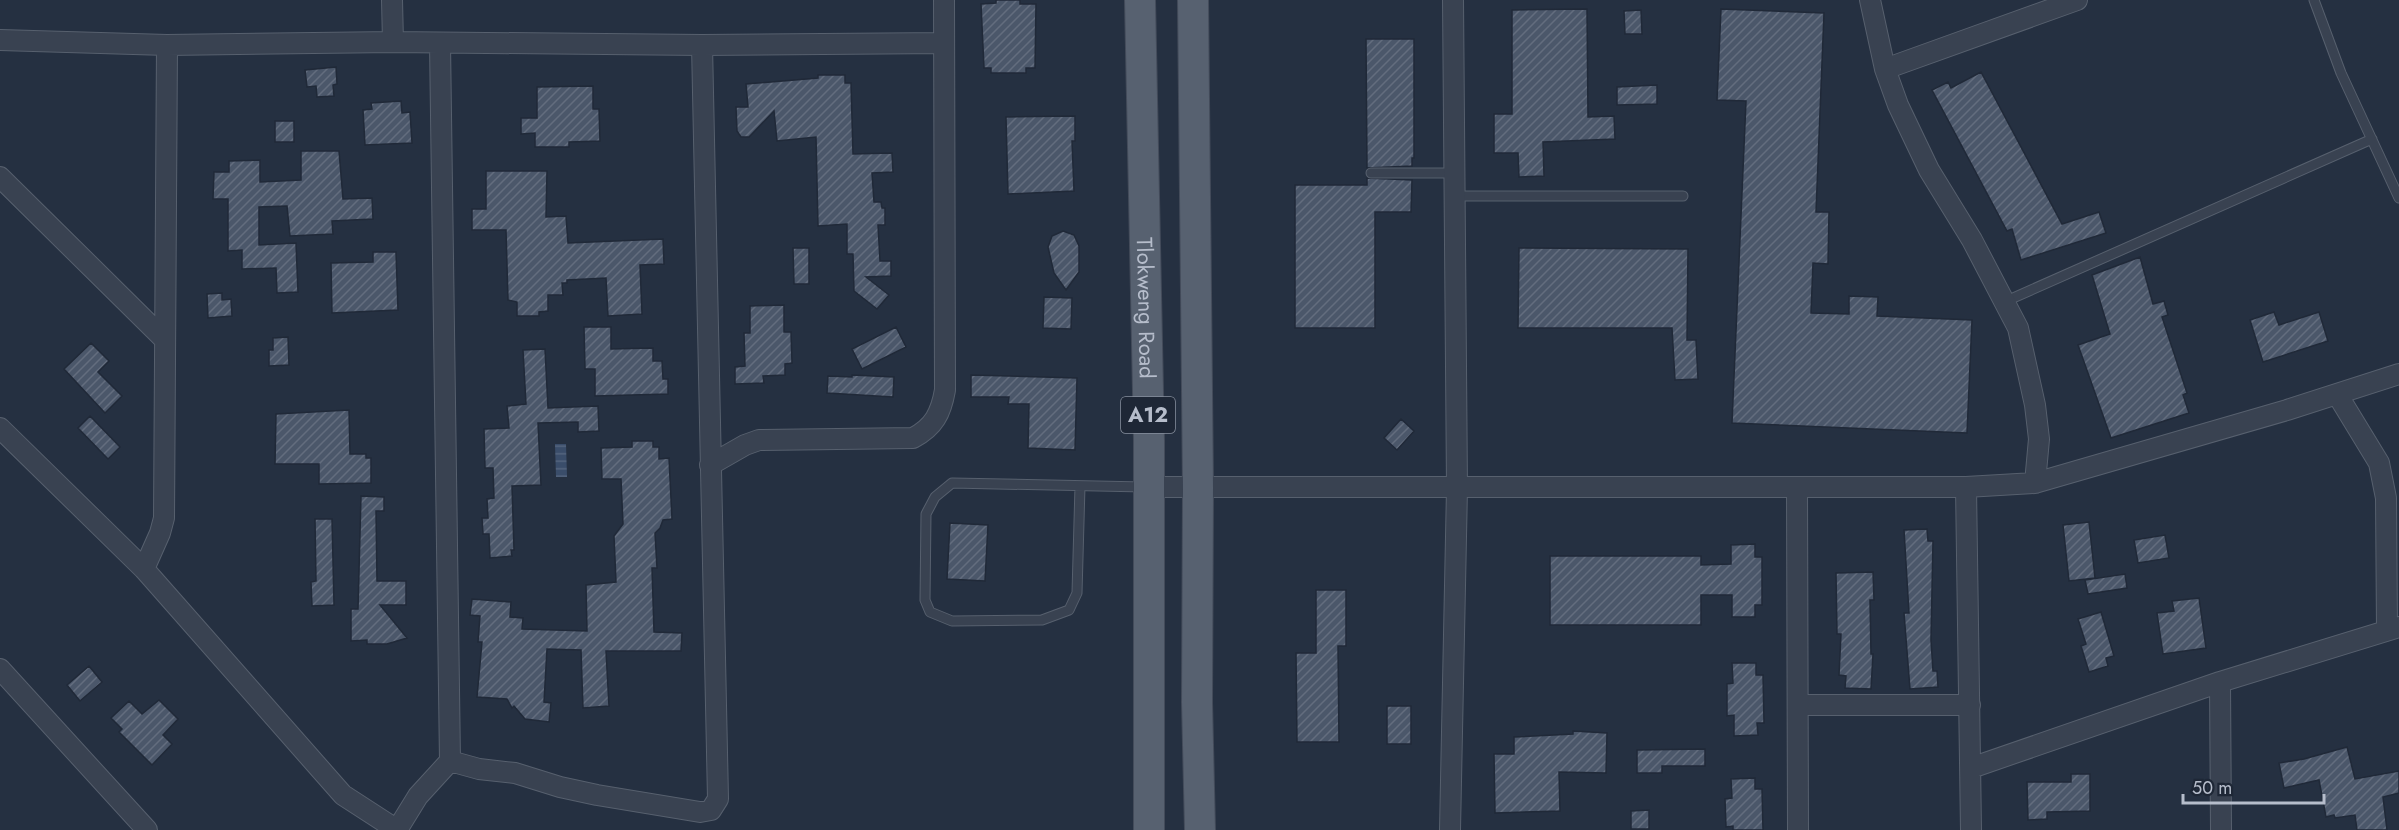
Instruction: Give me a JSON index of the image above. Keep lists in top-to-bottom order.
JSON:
{
  "streets": {
    "main road": ["Tlokweng Road", "A12"]
  },
  "scale_bar": "50 m"
}
